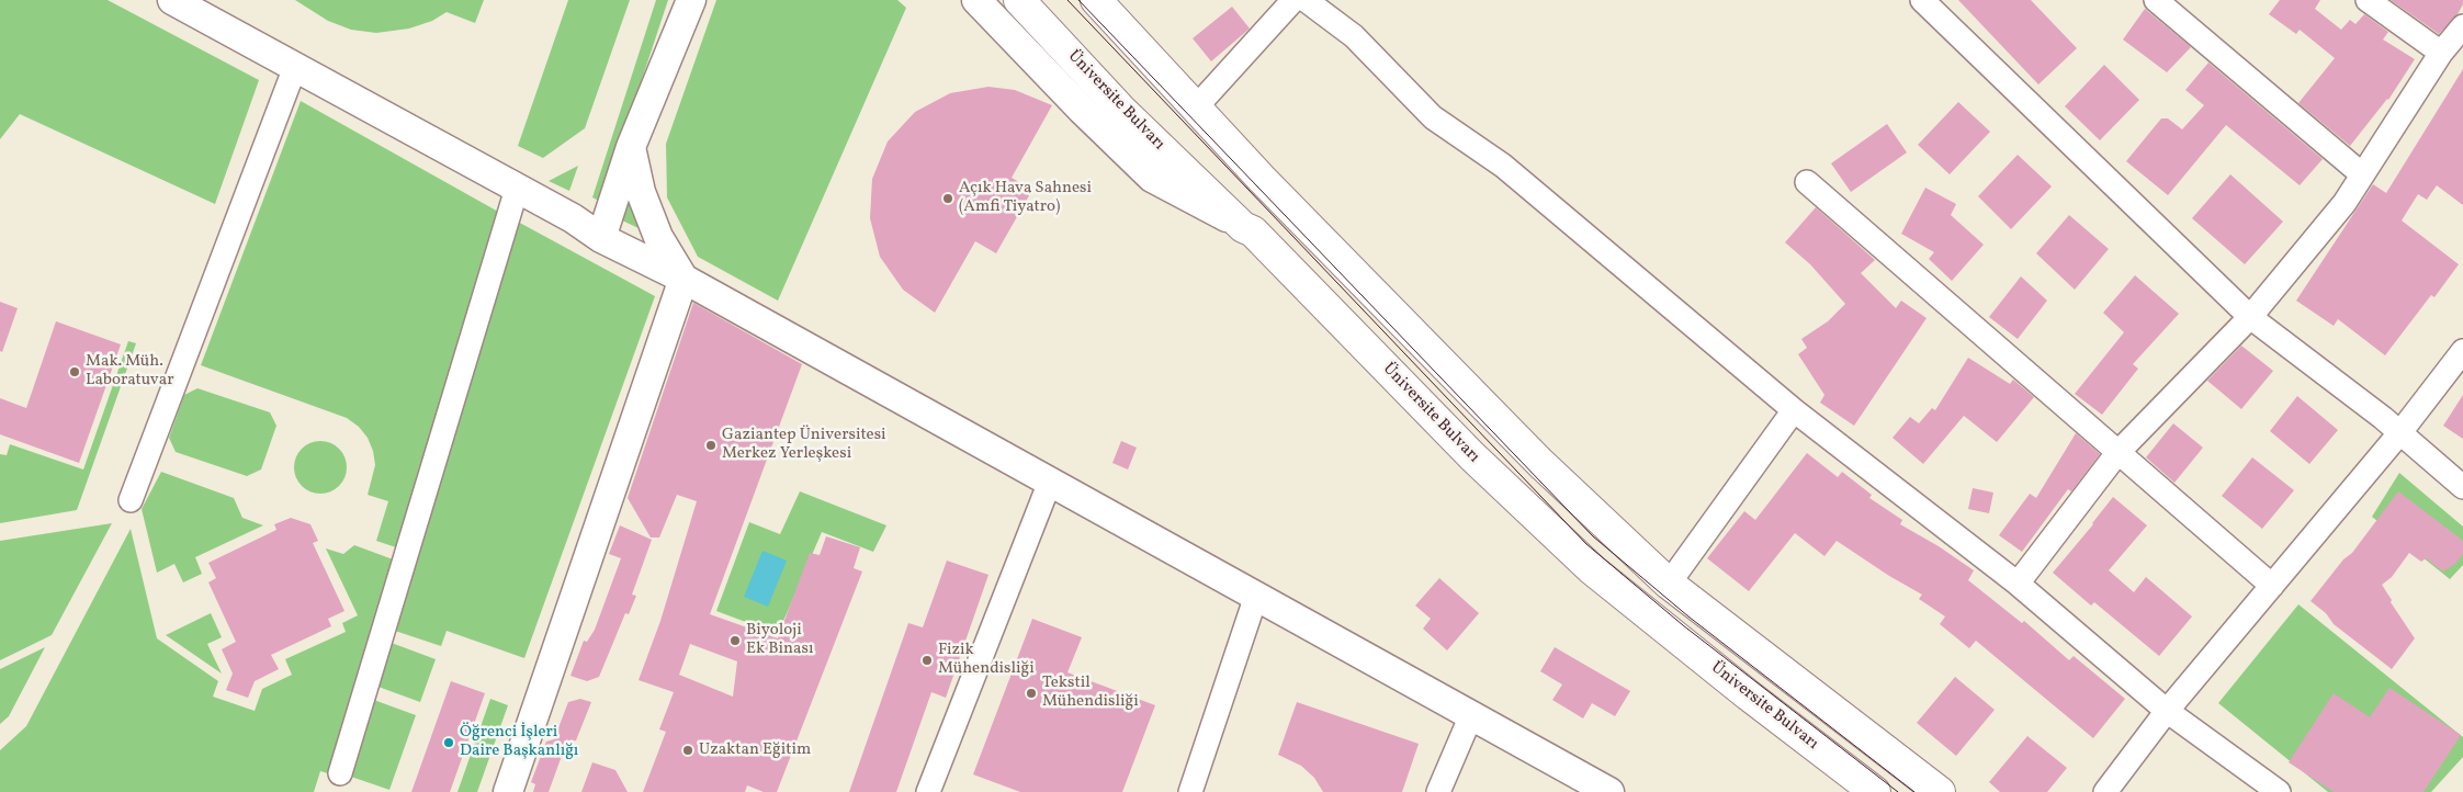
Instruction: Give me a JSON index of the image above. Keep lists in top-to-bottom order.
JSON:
{
  "streets": {
    "main road": ["Üniversite Bulvarı"]
  },
  "places": [
    "Açık Hava Sahnesi (Amfi Tiyatro)",
    "Mak. Müh. Laboratuvar",
    "Gaziantep Üniversitesi Merkez Yerleşkesi",
    "Biyoloji Ek Binası",
    "Fizik Mühendisliği",
    "Tekstil Mühendisliği",
    "Öğrenci İşleri Daire Başkanlığı",
    "Uzaktan Eğitim"
  ]
}
